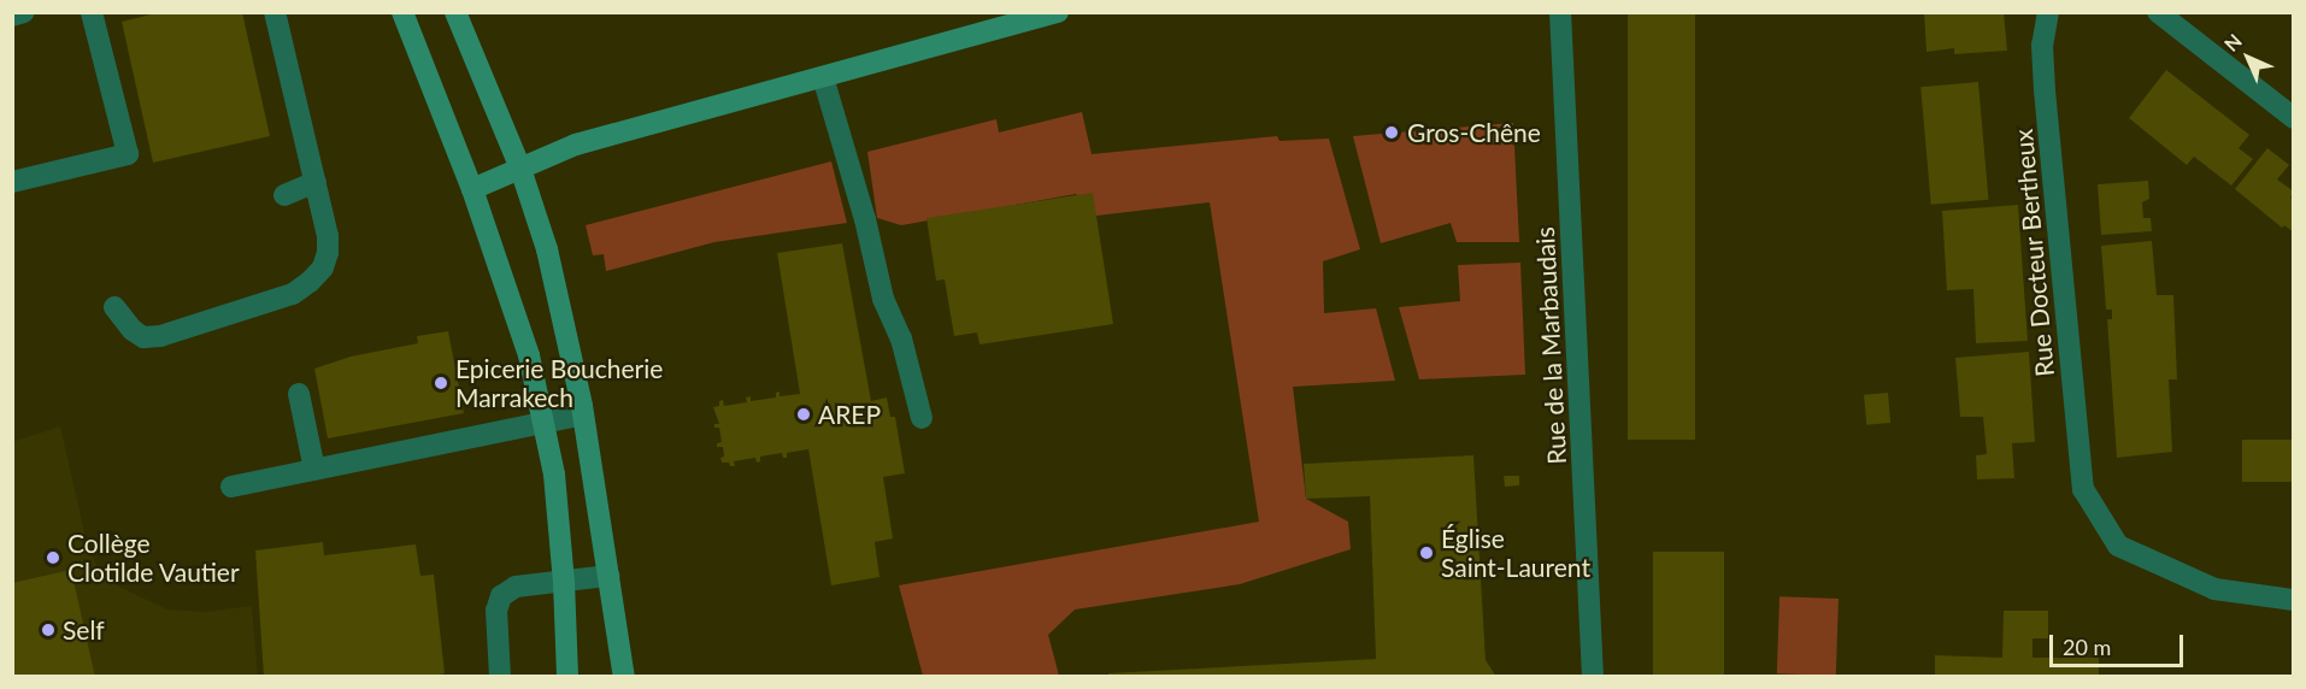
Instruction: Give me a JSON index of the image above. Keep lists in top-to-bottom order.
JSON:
{
  "streets": {
    "street": ["Rue Docteur Bertheux", "Rue de la Marbaudais"]
  },
  "places": [
    "Gros-Chêne",
    "Epicerie Boucherie Marrakech",
    "AREP",
    "Église Saint-Laurent",
    "Collège Clotilde Vautier",
    "Self"
  ],
  "scale_bar": "20 m",
  "north": "top left"
}
